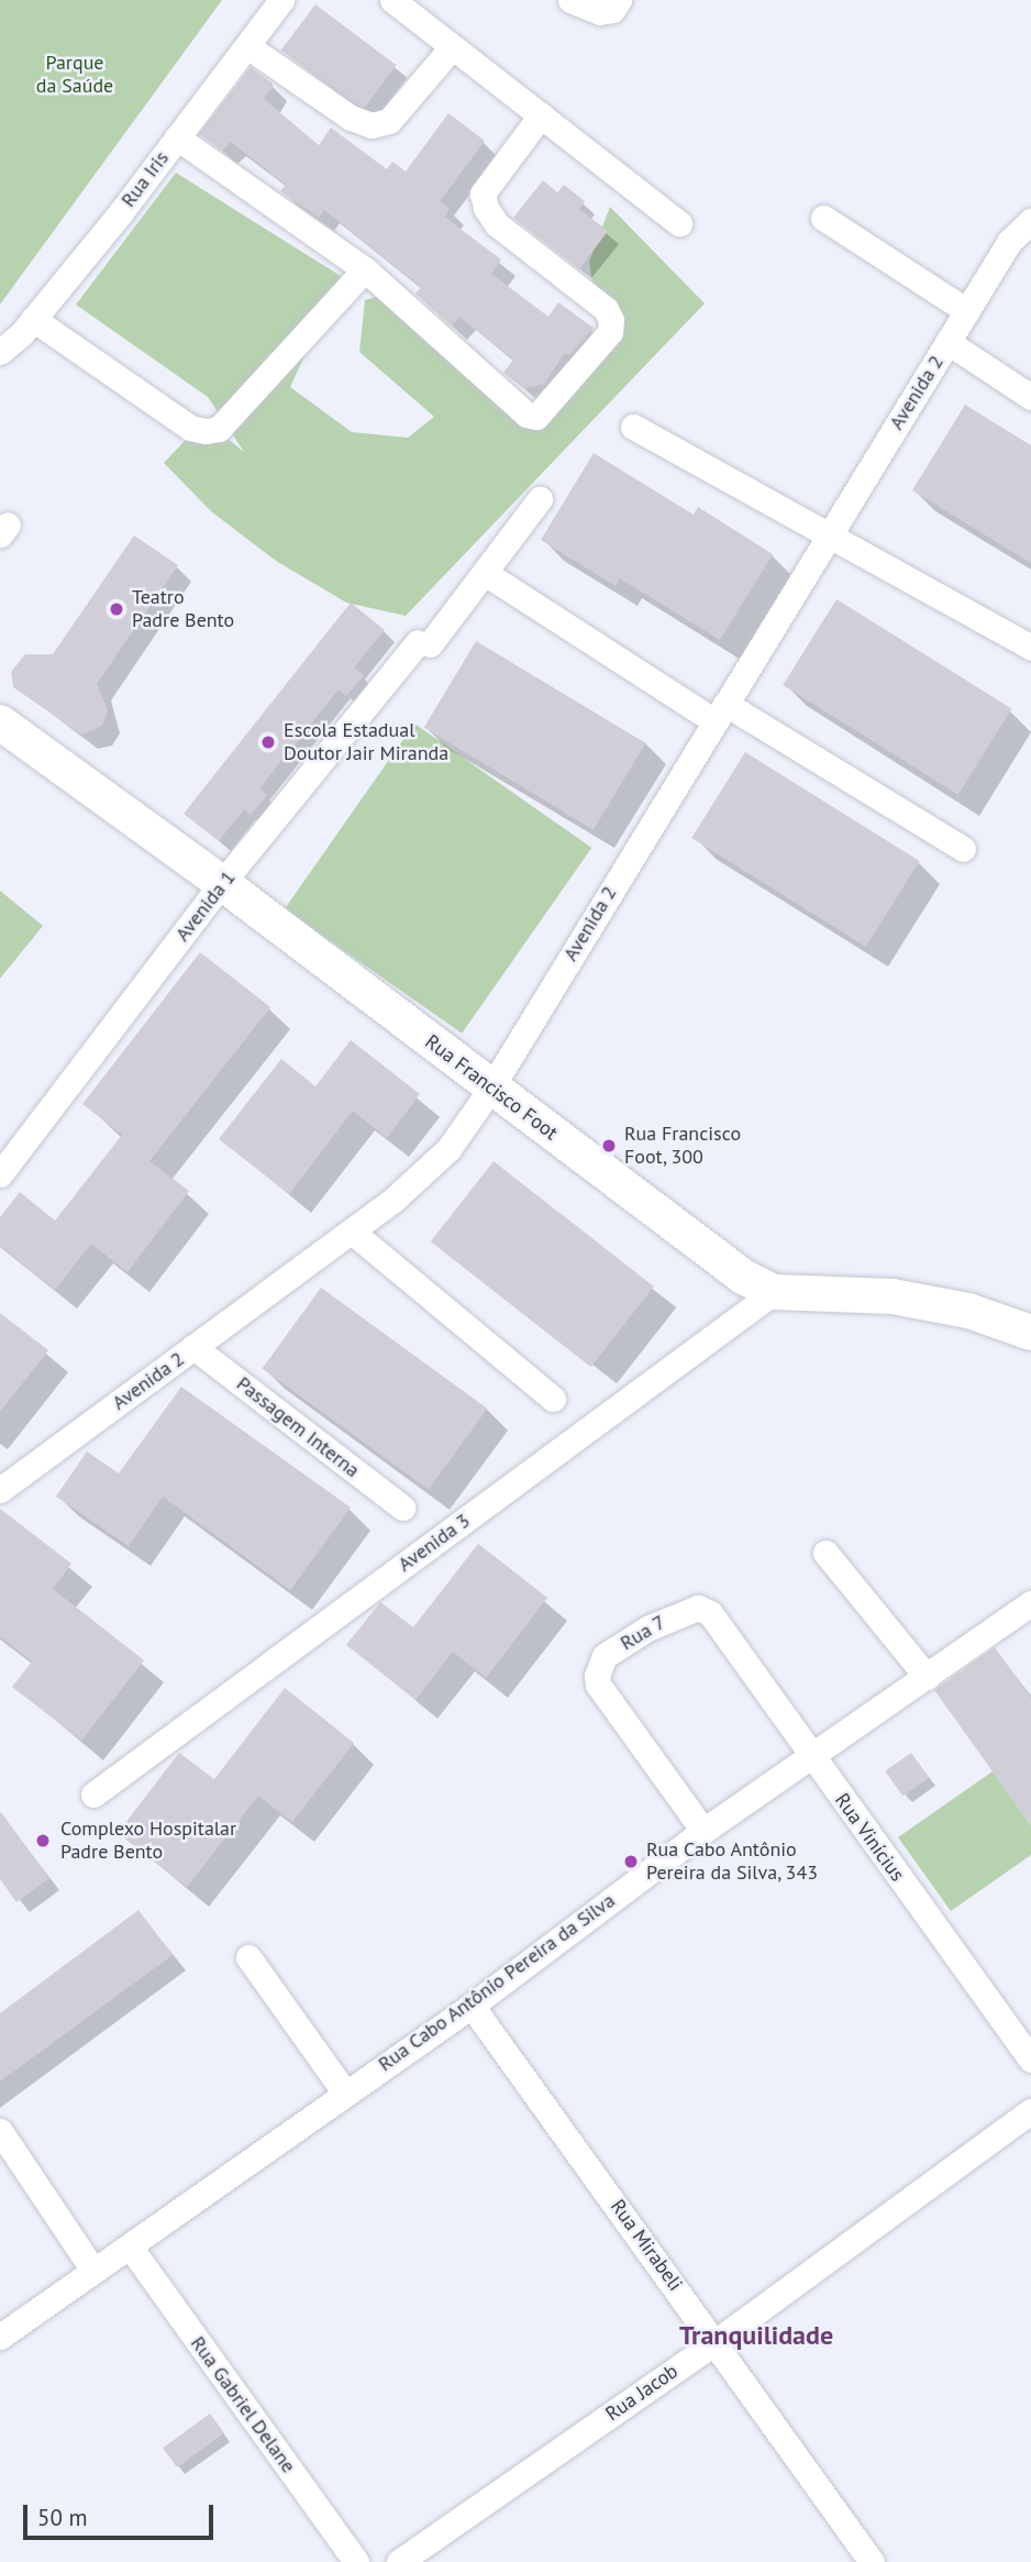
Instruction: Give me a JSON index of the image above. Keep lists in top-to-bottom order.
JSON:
{
  "streets": {
    "street": [
      "Rua Iris",
      "Avenida 2",
      "Avenida 1",
      "Rua Francisco Foot",
      "Passagem Interna",
      "Avenida 3",
      "Rua 7",
      "Rua Vinícius",
      "Rua Cabo Antônio Pereira da Silva",
      "Rua Mirabeli",
      "Rua Jacob",
      "Rua Gabriel Delane"
    ]
  },
  "crossings": [
    ["Avenida 2", "Rua Francisco Foot"],
    ["Avenida 2", "Passagem Interna"],
    ["Avenida 1", "Rua Francisco Foot"],
    ["Rua Francisco Foot", "Avenida 3"],
    ["Rua 7", "Rua Vinícius"],
    ["Rua 7", "Rua Cabo Antônio Pereira da Silva"],
    ["Rua Vinícius", "Rua Cabo Antônio Pereira da Silva"],
    ["Rua Cabo Antônio Pereira da Silva", "Rua Mirabeli"],
    ["Rua Cabo Antônio Pereira da Silva", "Rua Gabriel Delane"],
    ["Rua Mirabeli", "Rua Jacob"]
  ],
  "districts": ["Tranquilidade"],
  "parks": ["Parque da Saúde"],
  "places": [
    "Teatro Padre Bento",
    "Escola Estadual Doutor Jair Miranda",
    "Rua Francisco Foot, 300",
    "Complexo Hospitalar Padre Bento",
    "Rua Cabo Antônio Pereira da Silva, 343"
  ],
  "scale_bar": "50 m"
}
